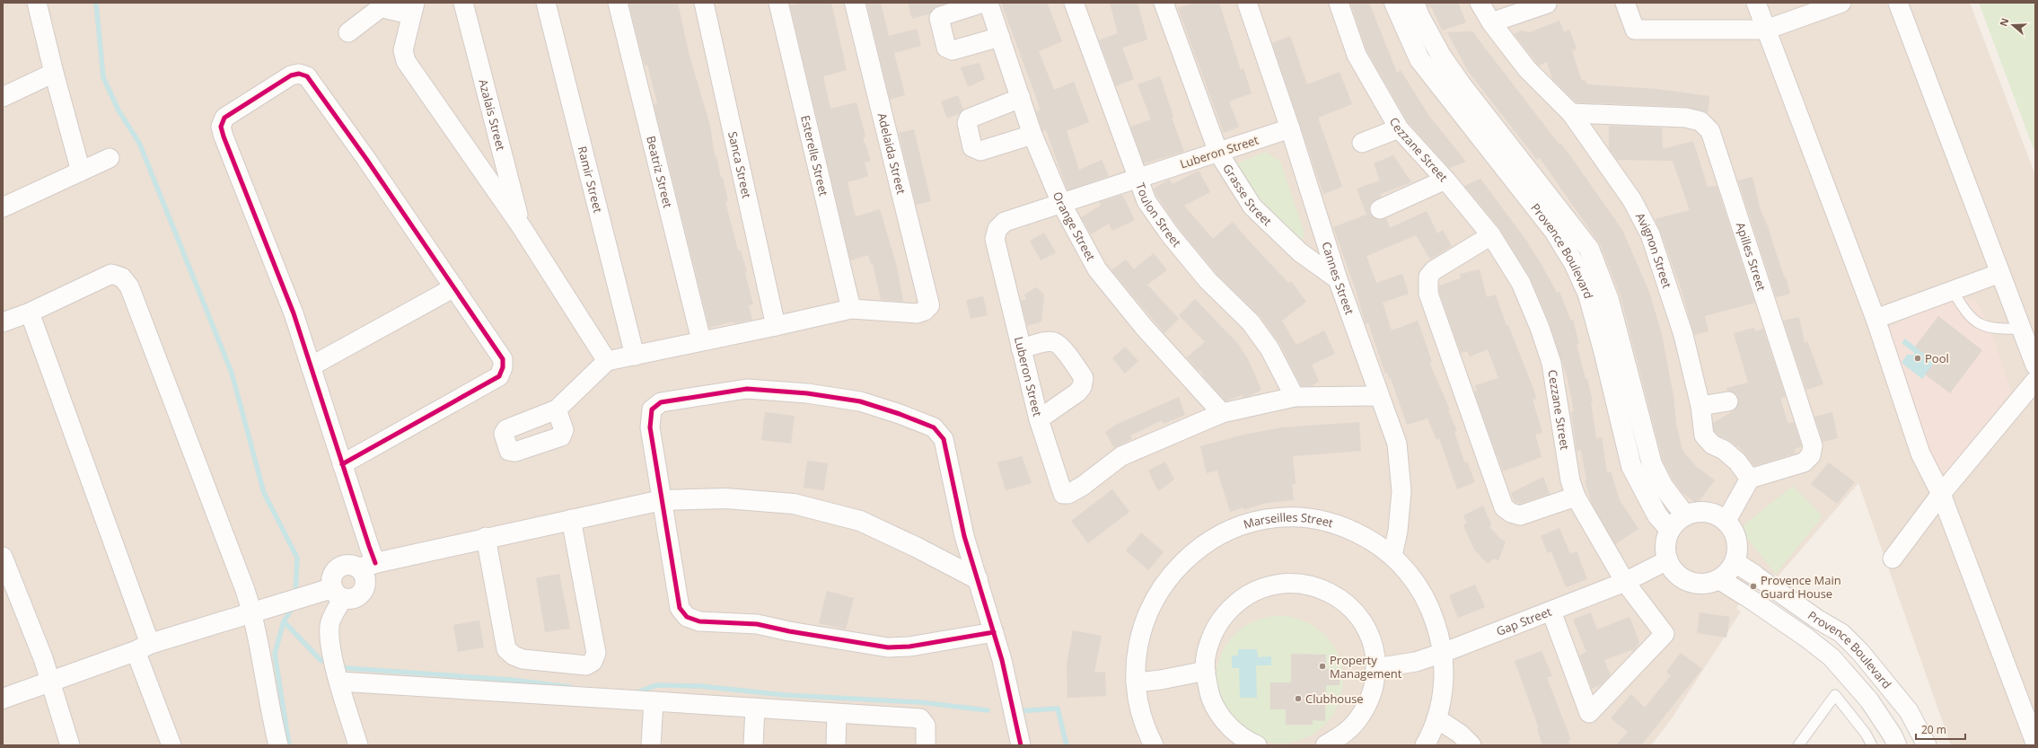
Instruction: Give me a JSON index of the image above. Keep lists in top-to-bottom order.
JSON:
{
  "streets": {
    "street": [
      "Azalais Street",
      "Cezzane Street",
      "Luberon Street",
      "Adelaida Street",
      "Esterelle Street",
      "Sanca Street",
      "Beatriz Street",
      "Ramir Street",
      "Grasse Street",
      "Toulon Street",
      "Orange Street",
      "Avignon Street",
      "Provence Boulevard",
      "Apilles Street",
      "Cannes Street",
      "Marseilles Street",
      "Gap Street"
    ]
  },
  "crossings": [
    ["Cezzane Street", "Gap Street"],
    ["Luberon Street", "Grasse Street"],
    ["Luberon Street", "Toulon Street"],
    ["Luberon Street", "Orange Street"],
    ["Luberon Street", "Cannes Street"],
    ["Grasse Street", "Cannes Street"],
    ["Avignon Street", "Apilles Street"],
    ["Provence Boulevard", "Gap Street"],
    ["Cannes Street", "Marseilles Street"],
    ["Marseilles Street", "Gap Street"]
  ],
  "places": [
    "Pool",
    "Provence Main Guard House",
    "Property Management",
    "Clubhouse"
  ],
  "scale_bar": "20 m",
  "north": "left"
}
